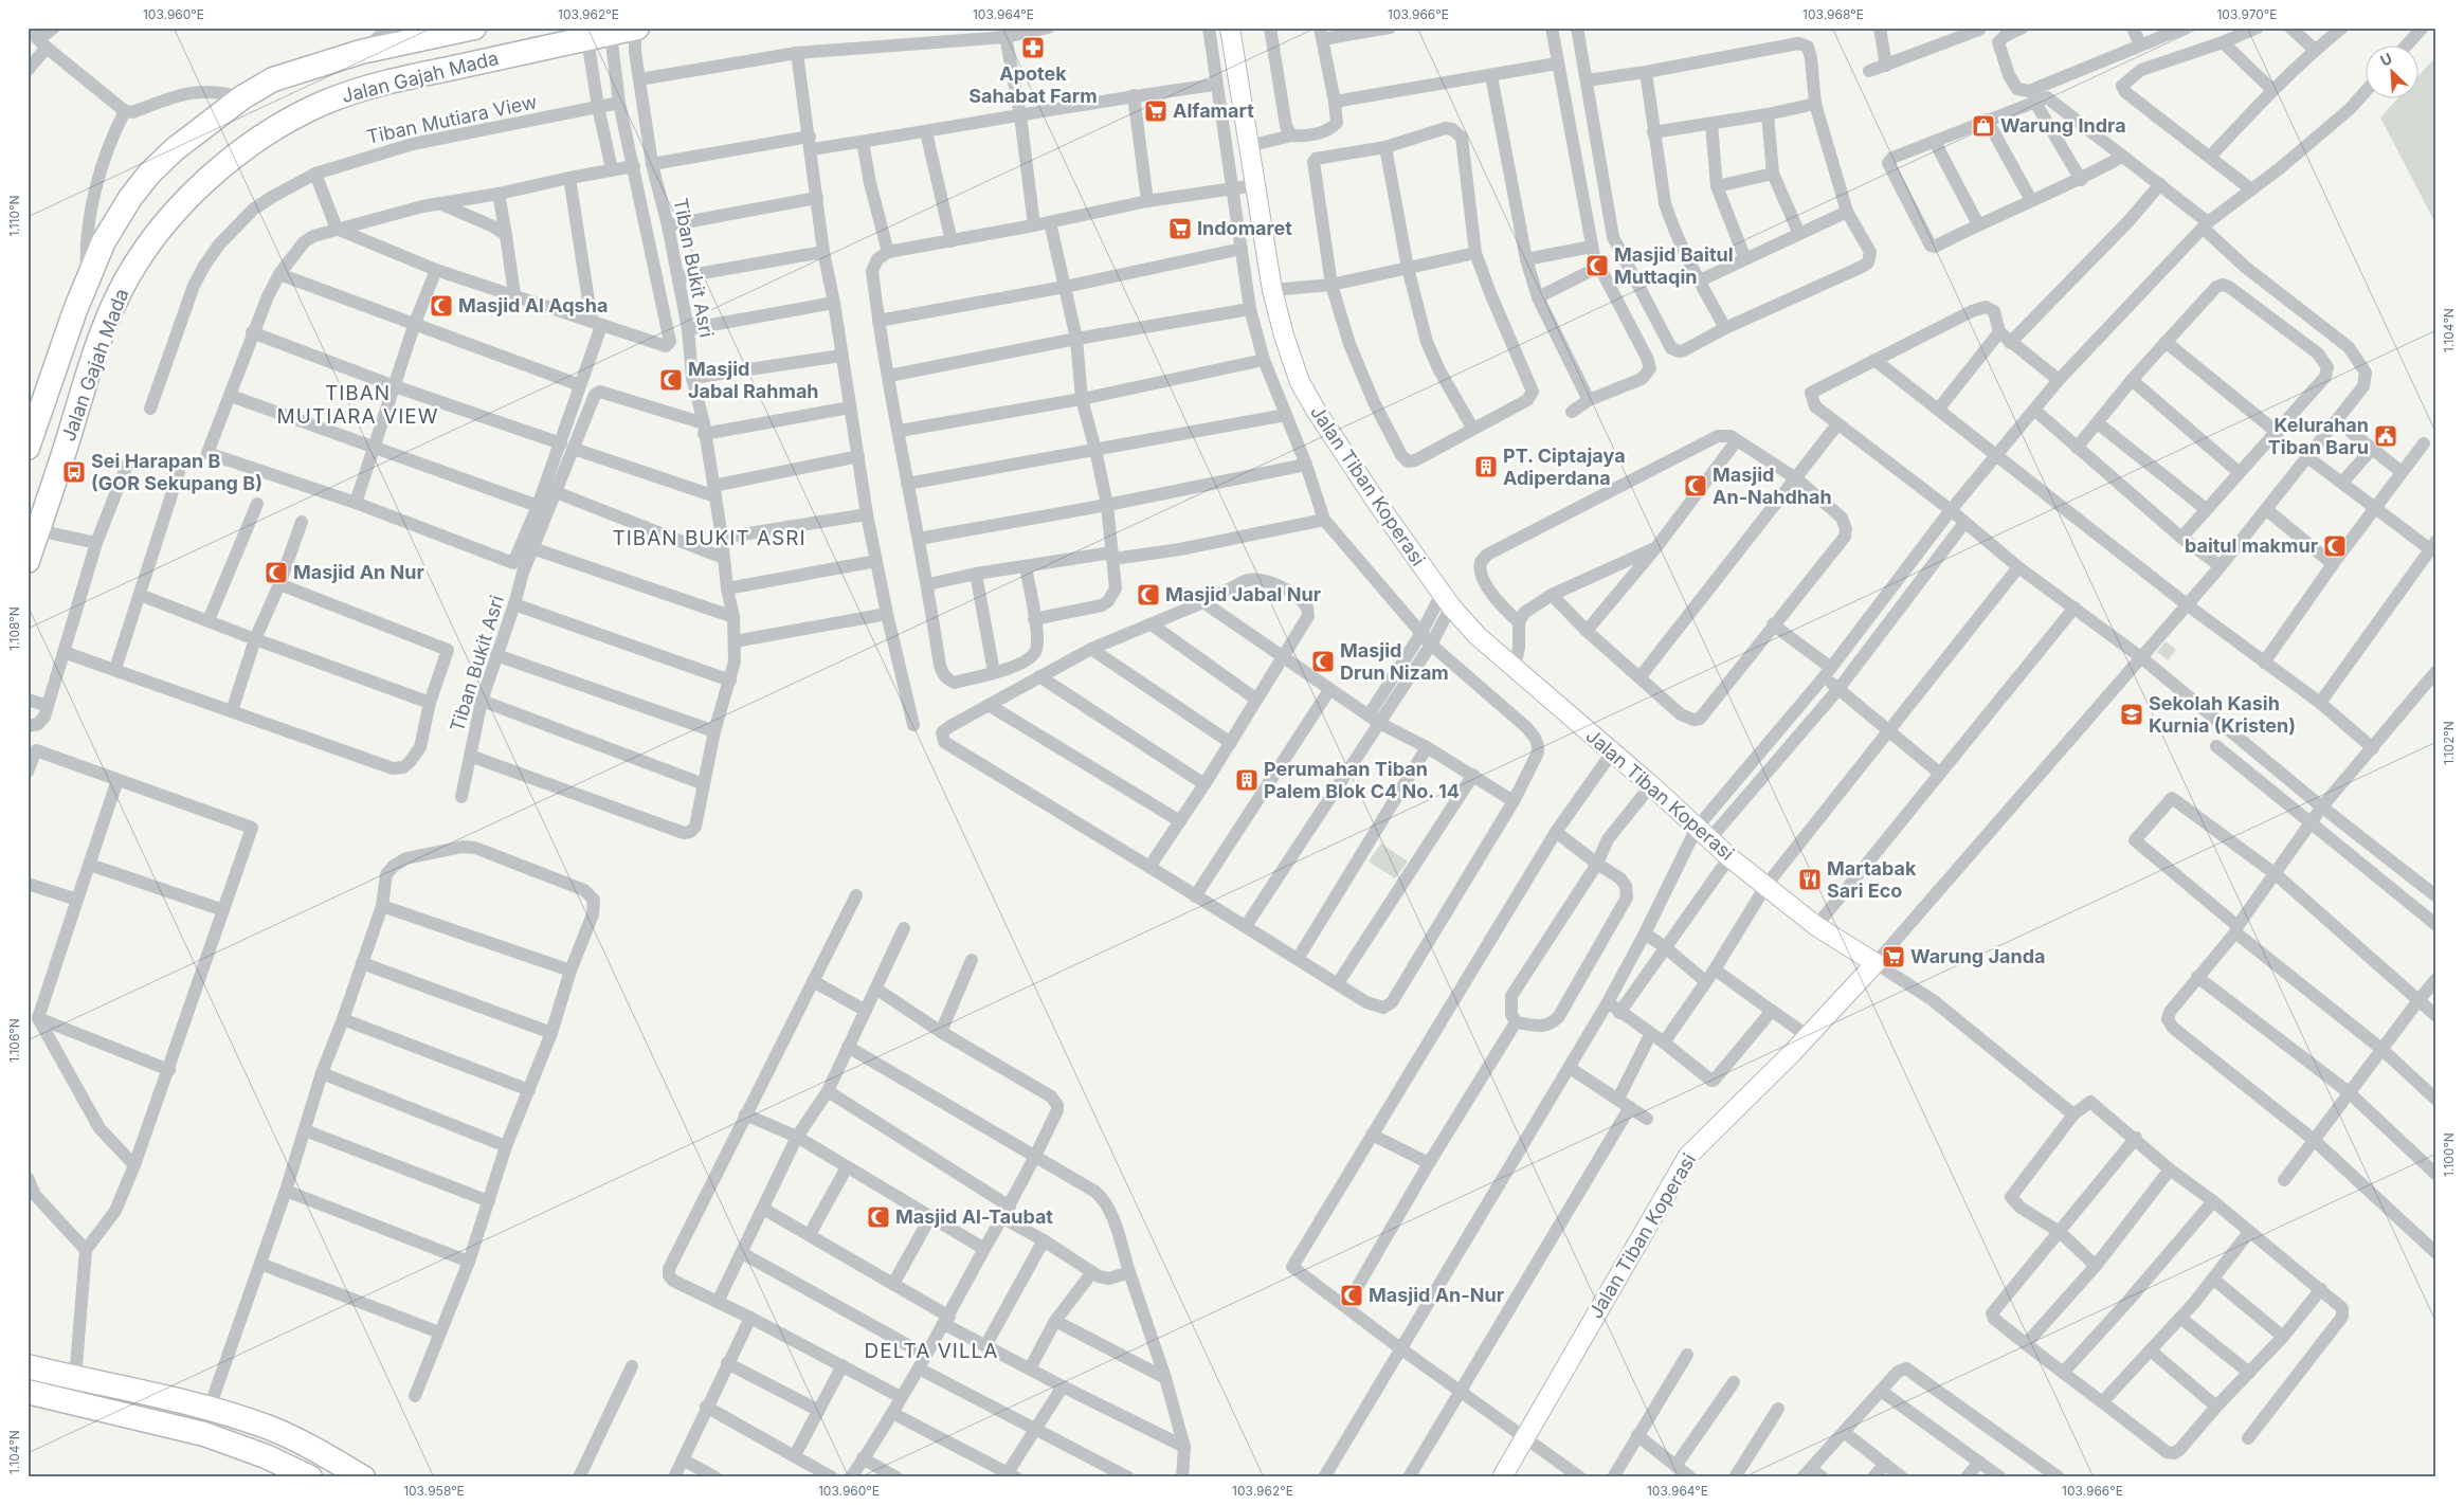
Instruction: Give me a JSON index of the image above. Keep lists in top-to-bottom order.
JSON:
{
  "streets": {
    "highway": ["Jalan Gajah Mada"],
    "street": ["Tiban Mutiara View", "Tiban Bukit Asri", "Jalan Tiban Koperasi"]
  },
  "crossings": [
    ["Jalan Gajah Mada", "Tiban Bukit Asri"]
  ],
  "districts": ["TIBAN MUTIARA VIEW", "TIBAN BUKIT ASRI", "DELTA VILLA"],
  "places": {
    "pharmacy": ["Apotek Sahabat Farm"],
    "supermarket": ["Alfamart", "Indomaret", "Warung Janda"],
    "shop": ["Warung Indra"],
    "mosque": [
      "Masjid Baitul Muttaqin",
      "Masjid Al Aqsha",
      "Masjid Jabal Rahmah",
      "Masjid An-Nahdhah",
      "baitul makmur",
      "Masjid An Nur",
      "Masjid Jabal Nur",
      "Masjid Drun Nizam",
      "Masjid Al-Taubat",
      "Masjid An-Nur"
    ],
    "public building": ["Kelurahan Tiban Baru"],
    "building": ["PT. Ciptajaya Adiperdana", "Perumahan Tiban Palem Blok C4 No. 14"],
    "bus stop": ["Sei Harapan B (GOR Sekupang B)"],
    "school or university": ["Sekolah Kasih Kurnia (Kristen)"],
    "restaurant": ["Martabak Sari Eco"]
  },
  "north": "top left",
  "coordinates": [
    "103.960°E",
    "103.962°E",
    "103.964°E",
    "103.966°E",
    "103.968°E",
    "103.970°E",
    "1.110°N",
    "1.104°N",
    "1.108°N",
    "1.102°N",
    "1.106°N",
    "1.100°N",
    "103.958°E"
  ]
}
